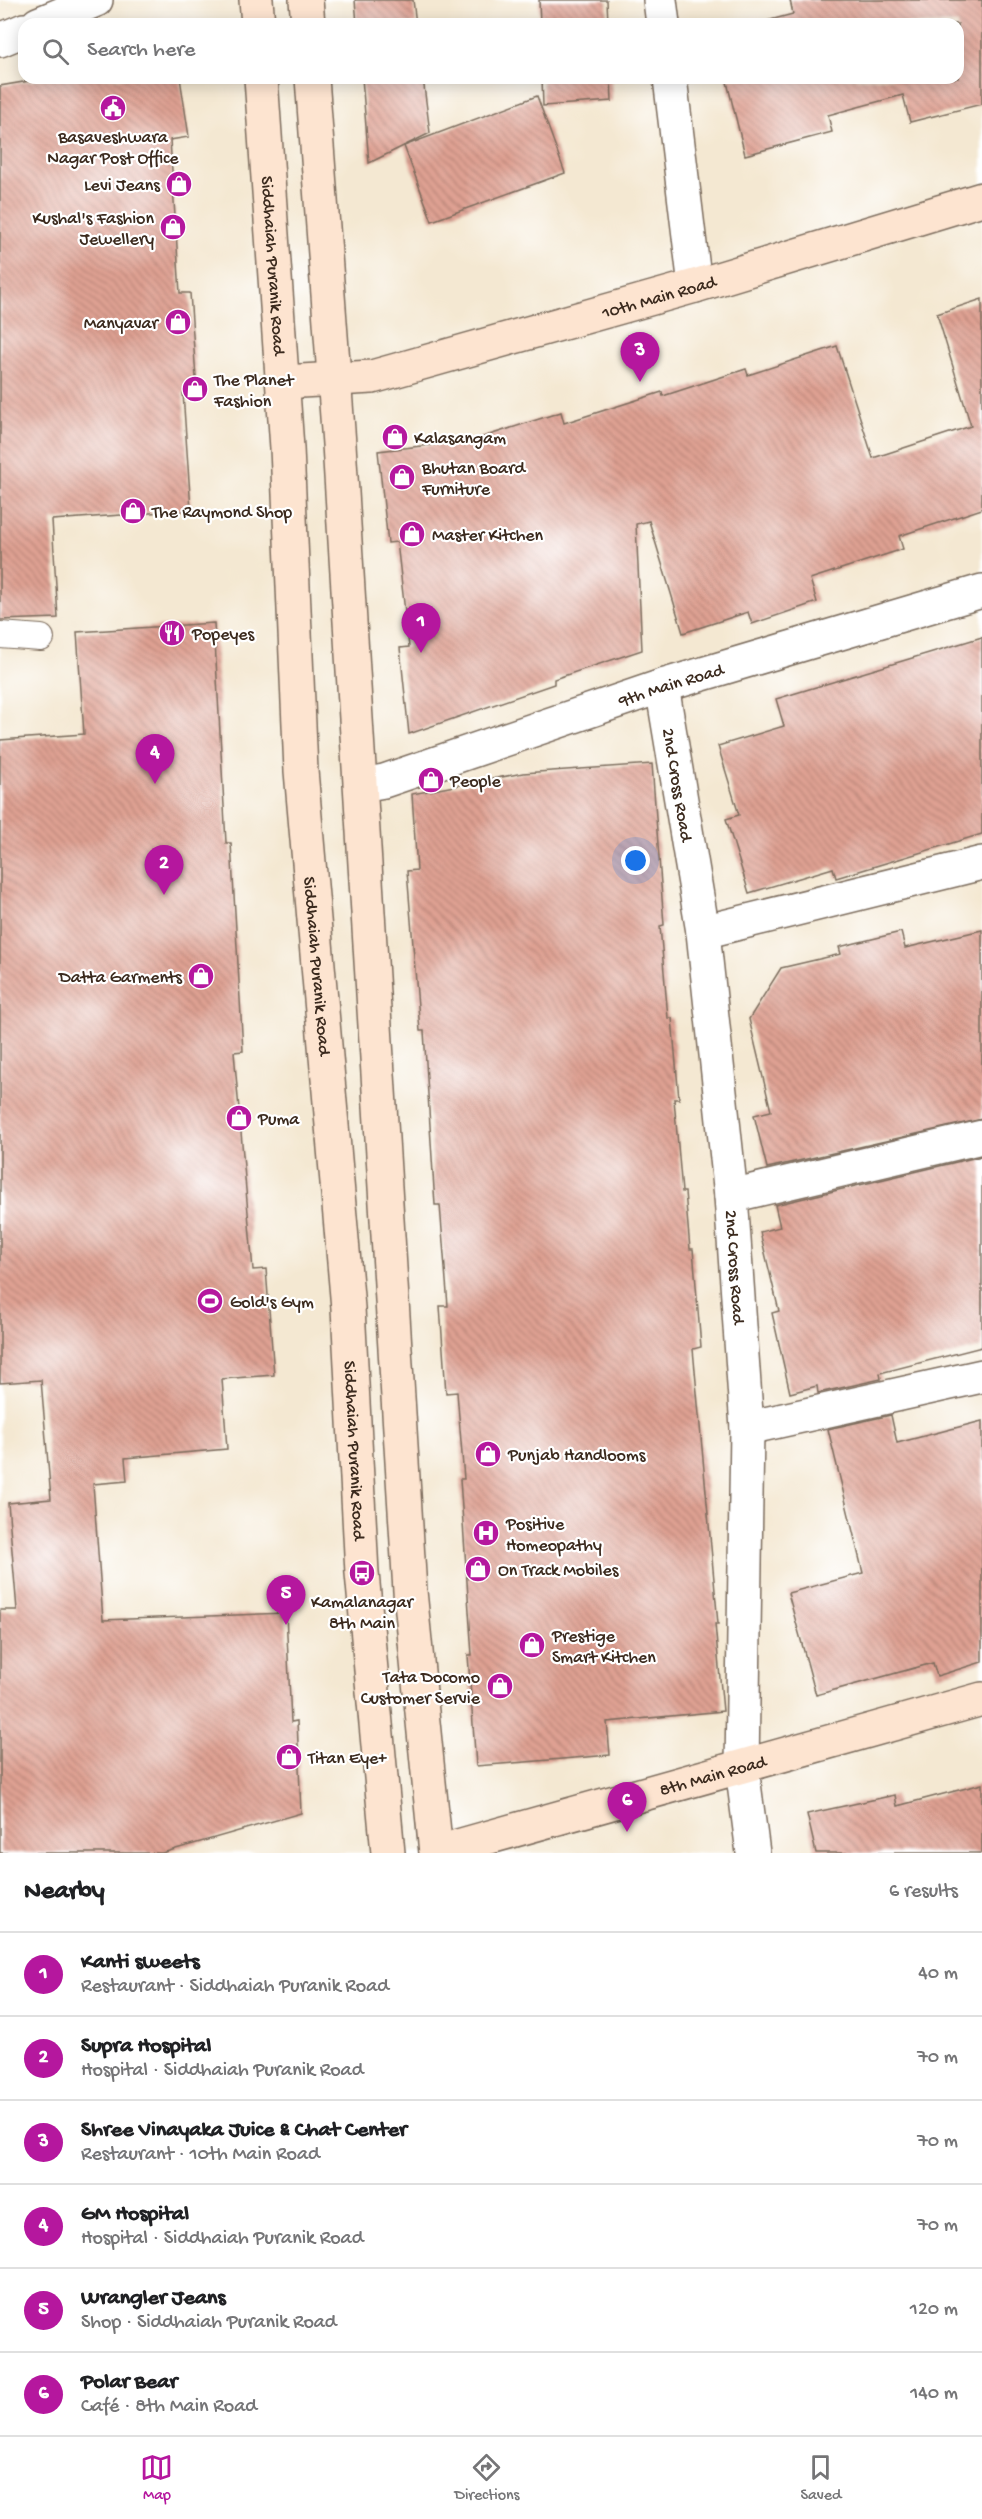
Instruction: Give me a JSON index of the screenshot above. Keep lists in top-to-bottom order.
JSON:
{
  "streets": {
    "main road": ["Siddhaiah Puranik Road", "10th Main Road", "8th Main Road"],
    "street": ["9th Main Road", "2nd Cross Road"]
  },
  "crossings": [
    ["Siddhaiah Puranik Road", "10th Main Road"],
    ["9th Main Road", "2nd Cross Road"],
    ["2nd Cross Road", "8th Main Road"]
  ],
  "places": {
    "public building": ["Basaveshwara Nagar Post Office"],
    "shop": [
      "Levi Jeans",
      "Kushal's Fashion Jewellery",
      "Manyavar",
      "The Planet Fashion",
      "Kalasangam",
      "Bhutan Board Furniture",
      "The Raymond Shop",
      "Master Kitchen",
      "People",
      "Datta Garments",
      "Puma",
      "Punjab Handlooms",
      "On Track Mobiles",
      "Prestige Smart Kitchen",
      "Tata Docomo Customer Servie",
      "Titan Eye+"
    ],
    "restaurant": ["Popeyes"],
    "sports": ["Gold's Gym"],
    "hospital": ["Positive Homeopathy"],
    "bus stop": ["Kamalanagar 8th Main"]
  },
  "page": {
    "search": "Search here",
    "pins": [
      "3",
      "1",
      "4",
      "2",
      "5",
      "6"
    ],
    "heading": ["Nearby", "6 results"],
    "list": [
      {
        "mark": "1",
        "name": "Kanti sweets",
        "note": "Restaurant · Siddhaiah Puranik Road",
        "value": "40 m"
      },
      {
        "mark": "2",
        "name": "Supra Hospital",
        "note": "Hospital · Siddhaiah Puranik Road",
        "value": "70 m"
      },
      {
        "mark": "3",
        "name": "Shree Vinayaka Juice & Chat Center",
        "note": "Restaurant · 10th Main Road",
        "value": "70 m"
      },
      {
        "mark": "4",
        "name": "GM Hospital",
        "note": "Hospital · Siddhaiah Puranik Road",
        "value": "70 m"
      },
      {
        "mark": "5",
        "name": "Wrangler Jeans",
        "note": "Shop · Siddhaiah Puranik Road",
        "value": "120 m"
      },
      {
        "mark": "6",
        "name": "Polar Bear",
        "note": "Café · 8th Main Road",
        "value": "140 m"
      }
    ],
    "nav": ["Map", "Directions", "Saved"]
  }
}
